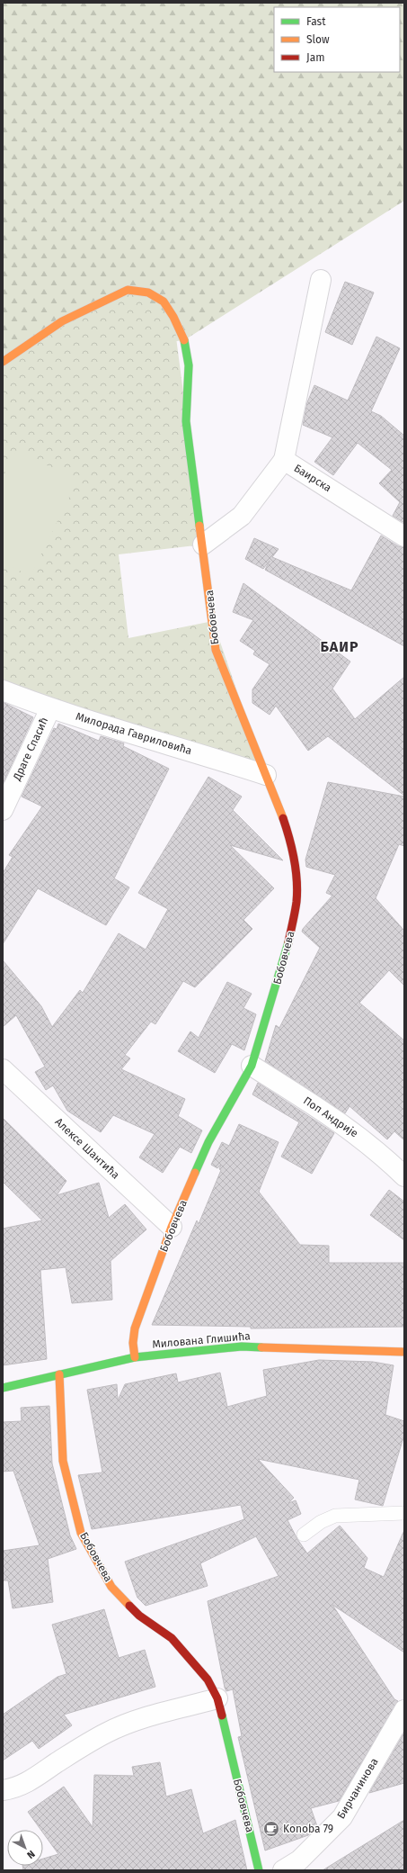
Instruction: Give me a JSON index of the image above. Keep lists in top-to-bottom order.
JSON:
{
  "streets": {
    "street": [
      "Баирска",
      "Бобовчева",
      "Милорада Гавриловића",
      "Драге Спасић",
      "Поп Андрије",
      "Алексе Шантића",
      "Милована Глишића",
      "Бирчанинова"
    ]
  },
  "crossings": [
    ["Баирска", "Бобовчева"],
    ["Бобовчева", "Милорада Гавриловића"],
    ["Бобовчева", "Поп Андрије"],
    ["Бобовчева", "Алексе Шантића"],
    ["Бобовчева", "Милована Глишића"],
    ["Милорада Гавриловића", "Драге Спасић"]
  ],
  "districts": ["БАИР"],
  "places": {
    "cafe": ["Konoba 79"]
  },
  "legend": ["Fast", "Slow", "Jam"],
  "north": "bottom right"
}
